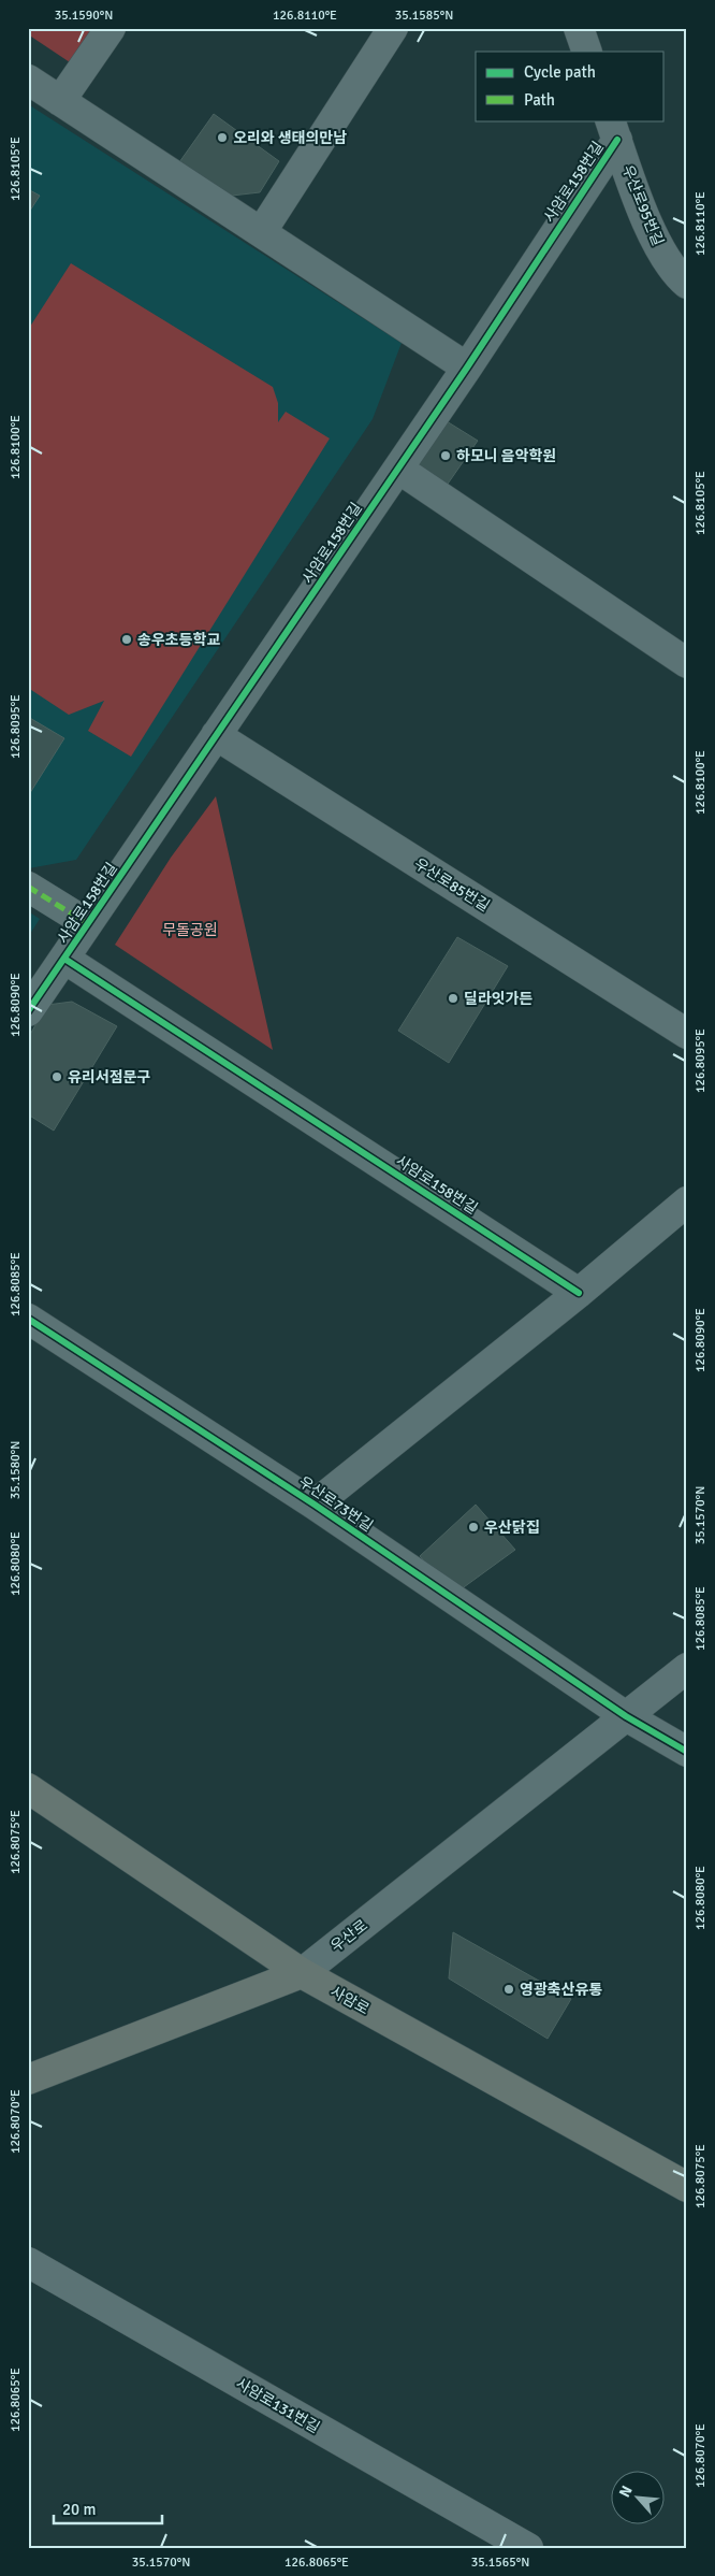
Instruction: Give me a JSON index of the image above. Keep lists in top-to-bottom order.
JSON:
{
  "streets": {
    "main road": ["우산로", "사암로"],
    "street": [
      "사암로158번길",
      "우산로95번길",
      "우산로85번길",
      "우산로73번길",
      "사암로131번길"
    ]
  },
  "crossings": [
    ["사암로158번길", "우산로95번길"],
    ["사암로158번길", "우산로85번길"],
    ["사암로158번길", "우산로73번길"],
    ["우산로73번길", "우산로"],
    ["우산로", "사암로"]
  ],
  "parks": ["무돌공원"],
  "places": [
    "오리와 생태의만남",
    "하모니 음악학원",
    "송우초등학교",
    "딜라잇가든",
    "유리서점문구",
    "우산닭집",
    "영광축산유통"
  ],
  "legend": ["Cycle path", "Path"],
  "scale_bar": "20 m",
  "north": "top left",
  "coordinates": [
    "35.1590°N",
    "126.8110°E",
    "35.1585°N",
    "126.8105°E",
    "126.8100°E",
    "126.8095°E",
    "126.8090°E",
    "126.8085°E",
    "35.1580°N",
    "35.1570°N",
    "126.8080°E",
    "126.8075°E",
    "126.8070°E",
    "126.8065°E",
    "35.1565°N"
  ]
}
